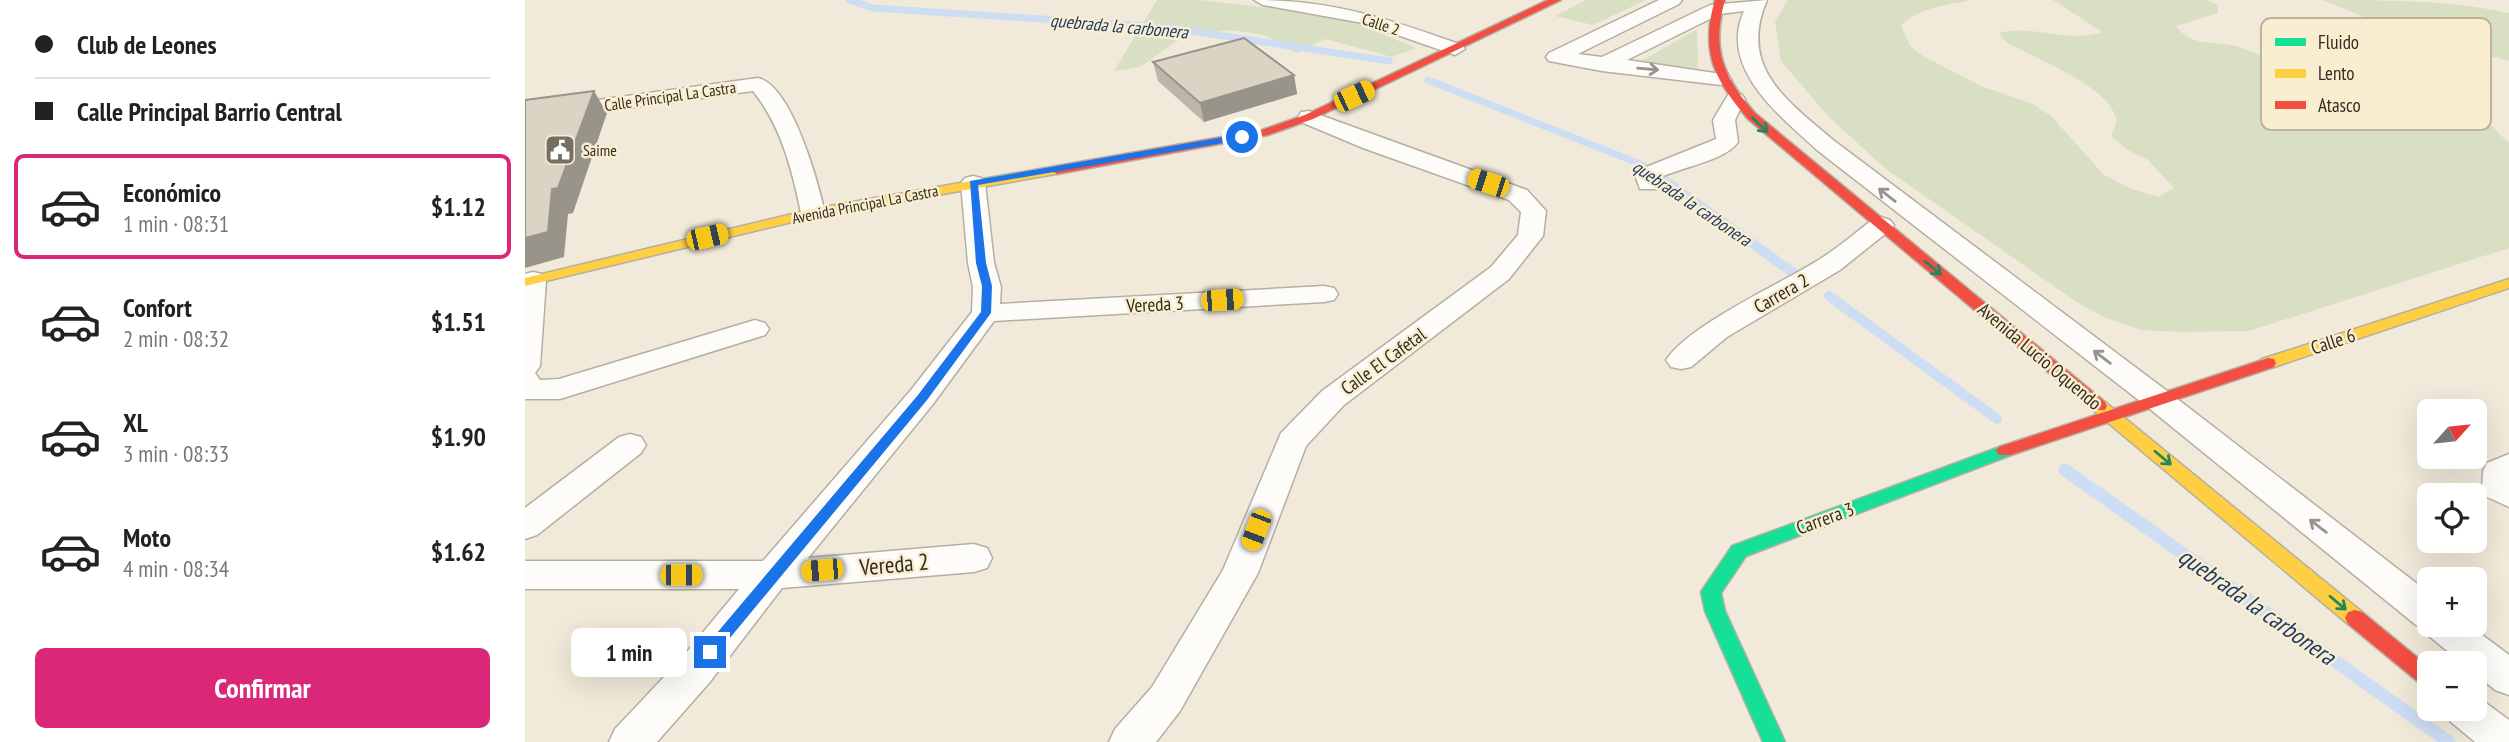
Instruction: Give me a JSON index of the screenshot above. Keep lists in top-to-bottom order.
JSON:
{
  "streets": {
    "street": [
      "Calle 2",
      "Calle Principal La Castra",
      "Avenida Principal La Castra",
      "Carrera 2",
      "Vereda 3",
      "Calle 6",
      "Avenida Lucio Oquendo",
      "Calle El Cafetal",
      "Carrera 3",
      "Vereda 2"
    ]
  },
  "crossings": [
    ["Calle 2", "Avenida Principal La Castra"],
    ["Calle Principal La Castra", "Avenida Principal La Castra"],
    ["Avenida Principal La Castra", "Calle El Cafetal"],
    ["Carrera 2", "Avenida Lucio Oquendo"],
    ["Calle 6", "Avenida Lucio Oquendo"],
    ["Avenida Lucio Oquendo", "Carrera 3"]
  ],
  "water": ["quebrada la carbonera"],
  "places": {
    "public building": ["Saime"]
  },
  "legend": ["Fluido", "Lento", "Atasco"],
  "north": "top right",
  "page": {
    "banner": ["Club de Leones", "Calle Principal Barrio Central"],
    "list": [
      {
        "name": "Económico",
        "note": "1 min · 08:31",
        "value": "$1.12"
      },
      {
        "name": "Confort",
        "note": "2 min · 08:32",
        "value": "$1.51"
      },
      {
        "name": "XL",
        "note": "3 min · 08:33",
        "value": "$1.90"
      },
      {
        "name": "Moto",
        "note": "4 min · 08:34",
        "value": "$1.62"
      }
    ],
    "map_buttons": ["+", "−"],
    "bubble": "1 min",
    "buttons": "Confirmar"
  }
}
